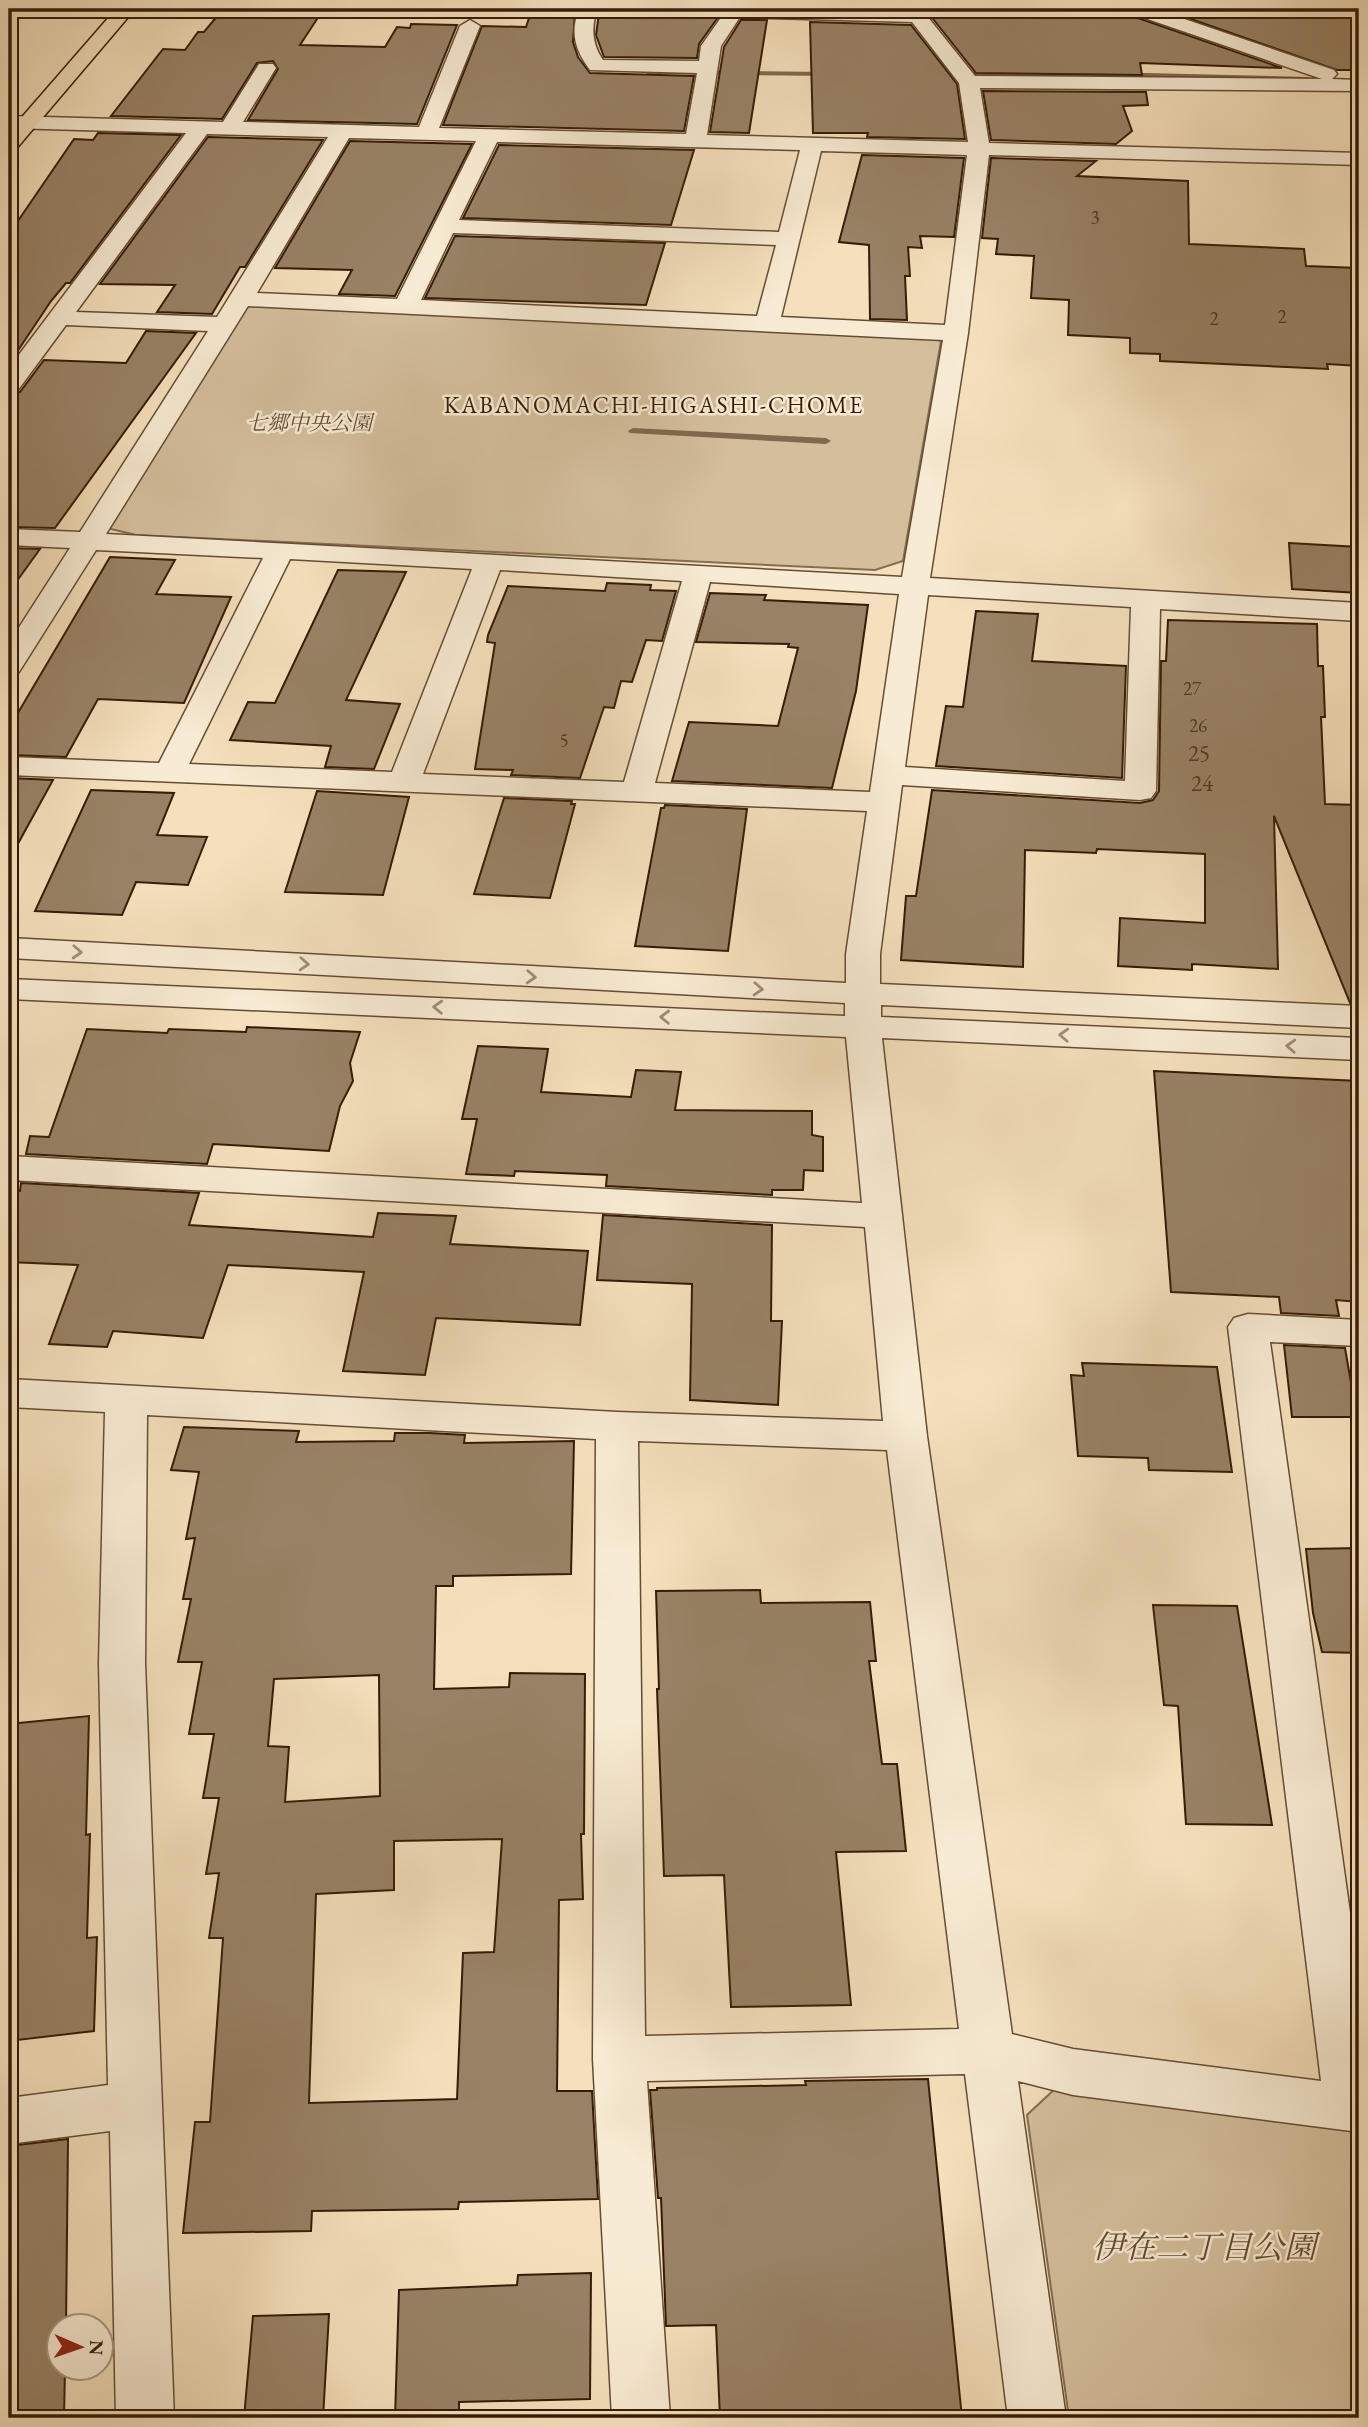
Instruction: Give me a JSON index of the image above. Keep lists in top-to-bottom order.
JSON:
{
  "districts": ["KABANOMACHI-HIGASHI-CHOME"],
  "parks": ["七郷中央公園", "伊在二丁目公園"],
  "house_numbers": [
    "3",
    "2",
    "2",
    "27",
    "26",
    "5",
    "25",
    "24"
  ],
  "north": "right"
}
